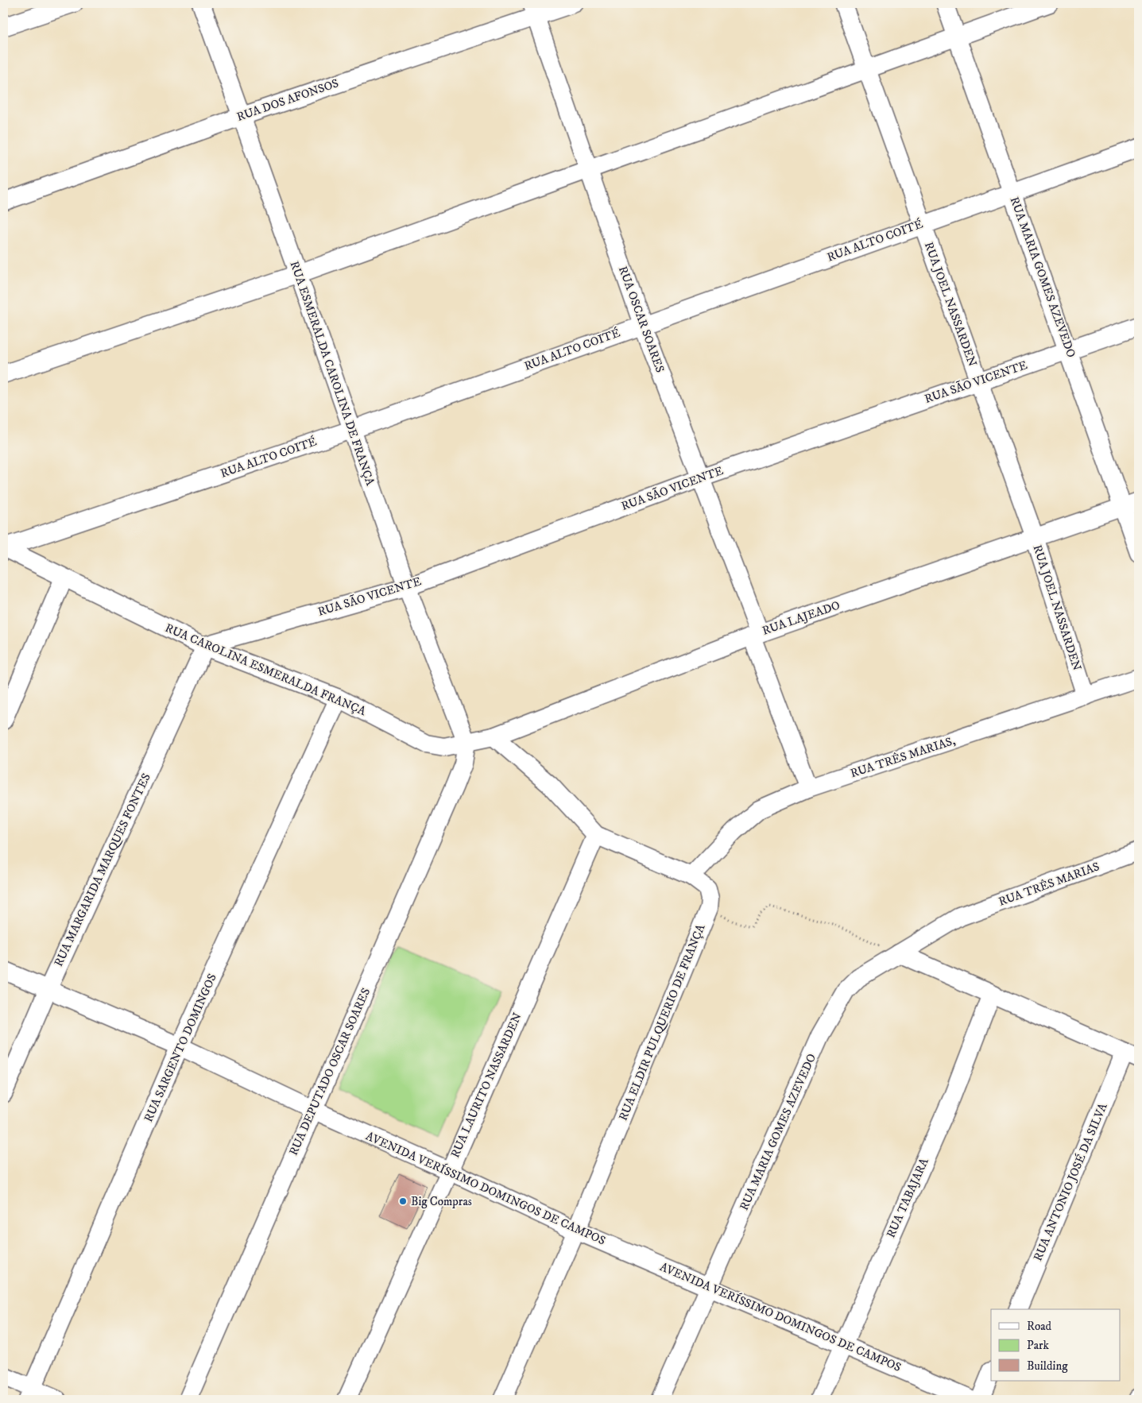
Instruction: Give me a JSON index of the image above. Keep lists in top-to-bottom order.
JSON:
{
  "streets": {
    "street": [
      "RUA DOS AFONSOS",
      "RUA ALTO COITÉ",
      "RUA MARIA GOMES AZEVEDO",
      "RUA JOEL NASSARDEN",
      "RUA OSCAR SOARES",
      "RUA ESMERALDA CAROLINA DE FRANÇA",
      "RUA SÃO VICENTE",
      "RUA LAJEADO",
      "RUA CAROLINA ESMERALDA FRANÇA",
      "RUA TRÊS MARIAS,",
      "RUA MARGARIDA MARQUES FONTES",
      "RUA TRÊS MARIAS",
      "RUA ELDIR PULQUERIO DE FRANÇA",
      "RUA SARGENTO DOMINGOS",
      "RUA DEPUTADO OSCAR SOARES",
      "RUA LAURITO NASSARDEN",
      "RUA ANTONIO JOSÉ DA SILVA",
      "AVENIDA VERÍSSIMO DOMINGOS DE CAMPOS",
      "RUA TABAJARA"
    ]
  },
  "crossings": [
    ["RUA DOS AFONSOS", "RUA OSCAR SOARES"],
    ["RUA DOS AFONSOS", "RUA ESMERALDA CAROLINA DE FRANÇA"],
    ["RUA ALTO COITÉ", "RUA MARIA GOMES AZEVEDO"],
    ["RUA ALTO COITÉ", "RUA JOEL NASSARDEN"],
    ["RUA ALTO COITÉ", "RUA OSCAR SOARES"],
    ["RUA ALTO COITÉ", "RUA ESMERALDA CAROLINA DE FRANÇA"],
    ["RUA ALTO COITÉ", "RUA CAROLINA ESMERALDA FRANÇA"],
    ["RUA MARIA GOMES AZEVEDO", "RUA SÃO VICENTE"],
    ["RUA MARIA GOMES AZEVEDO", "RUA LAJEADO"],
    ["RUA MARIA GOMES AZEVEDO", "RUA TRÊS MARIAS"],
    ["RUA MARIA GOMES AZEVEDO", "AVENIDA VERÍSSIMO DOMINGOS DE CAMPOS"],
    ["RUA JOEL NASSARDEN", "RUA SÃO VICENTE"],
    ["RUA JOEL NASSARDEN", "RUA LAJEADO"],
    ["RUA JOEL NASSARDEN", "RUA TRÊS MARIAS,"],
    ["RUA OSCAR SOARES", "RUA SÃO VICENTE"],
    ["RUA OSCAR SOARES", "RUA LAJEADO"],
    ["RUA OSCAR SOARES", "RUA TRÊS MARIAS,"],
    ["RUA ESMERALDA CAROLINA DE FRANÇA", "RUA SÃO VICENTE"],
    ["RUA ESMERALDA CAROLINA DE FRANÇA", "RUA LAJEADO"],
    ["RUA ESMERALDA CAROLINA DE FRANÇA", "RUA CAROLINA ESMERALDA FRANÇA"],
    ["RUA ESMERALDA CAROLINA DE FRANÇA", "RUA DEPUTADO OSCAR SOARES"],
    ["RUA SÃO VICENTE", "RUA CAROLINA ESMERALDA FRANÇA"],
    ["RUA SÃO VICENTE", "RUA MARGARIDA MARQUES FONTES"],
    ["RUA LAJEADO", "RUA CAROLINA ESMERALDA FRANÇA"],
    ["RUA LAJEADO", "RUA ELDIR PULQUERIO DE FRANÇA"],
    ["RUA LAJEADO", "RUA DEPUTADO OSCAR SOARES"],
    ["RUA CAROLINA ESMERALDA FRANÇA", "RUA MARGARIDA MARQUES FONTES"],
    ["RUA CAROLINA ESMERALDA FRANÇA", "RUA SARGENTO DOMINGOS"],
    ["RUA CAROLINA ESMERALDA FRANÇA", "RUA DEPUTADO OSCAR SOARES"],
    ["RUA TRÊS MARIAS,", "RUA ELDIR PULQUERIO DE FRANÇA"],
    ["RUA MARGARIDA MARQUES FONTES", "AVENIDA VERÍSSIMO DOMINGOS DE CAMPOS"],
    ["RUA ELDIR PULQUERIO DE FRANÇA", "RUA LAURITO NASSARDEN"],
    ["RUA ELDIR PULQUERIO DE FRANÇA", "AVENIDA VERÍSSIMO DOMINGOS DE CAMPOS"],
    ["RUA SARGENTO DOMINGOS", "AVENIDA VERÍSSIMO DOMINGOS DE CAMPOS"],
    ["RUA DEPUTADO OSCAR SOARES", "AVENIDA VERÍSSIMO DOMINGOS DE CAMPOS"],
    ["RUA LAURITO NASSARDEN", "AVENIDA VERÍSSIMO DOMINGOS DE CAMPOS"],
    ["AVENIDA VERÍSSIMO DOMINGOS DE CAMPOS", "RUA TABAJARA"]
  ],
  "places": ["Big Compras"],
  "legend": ["Road", "Park", "Building"]
}
